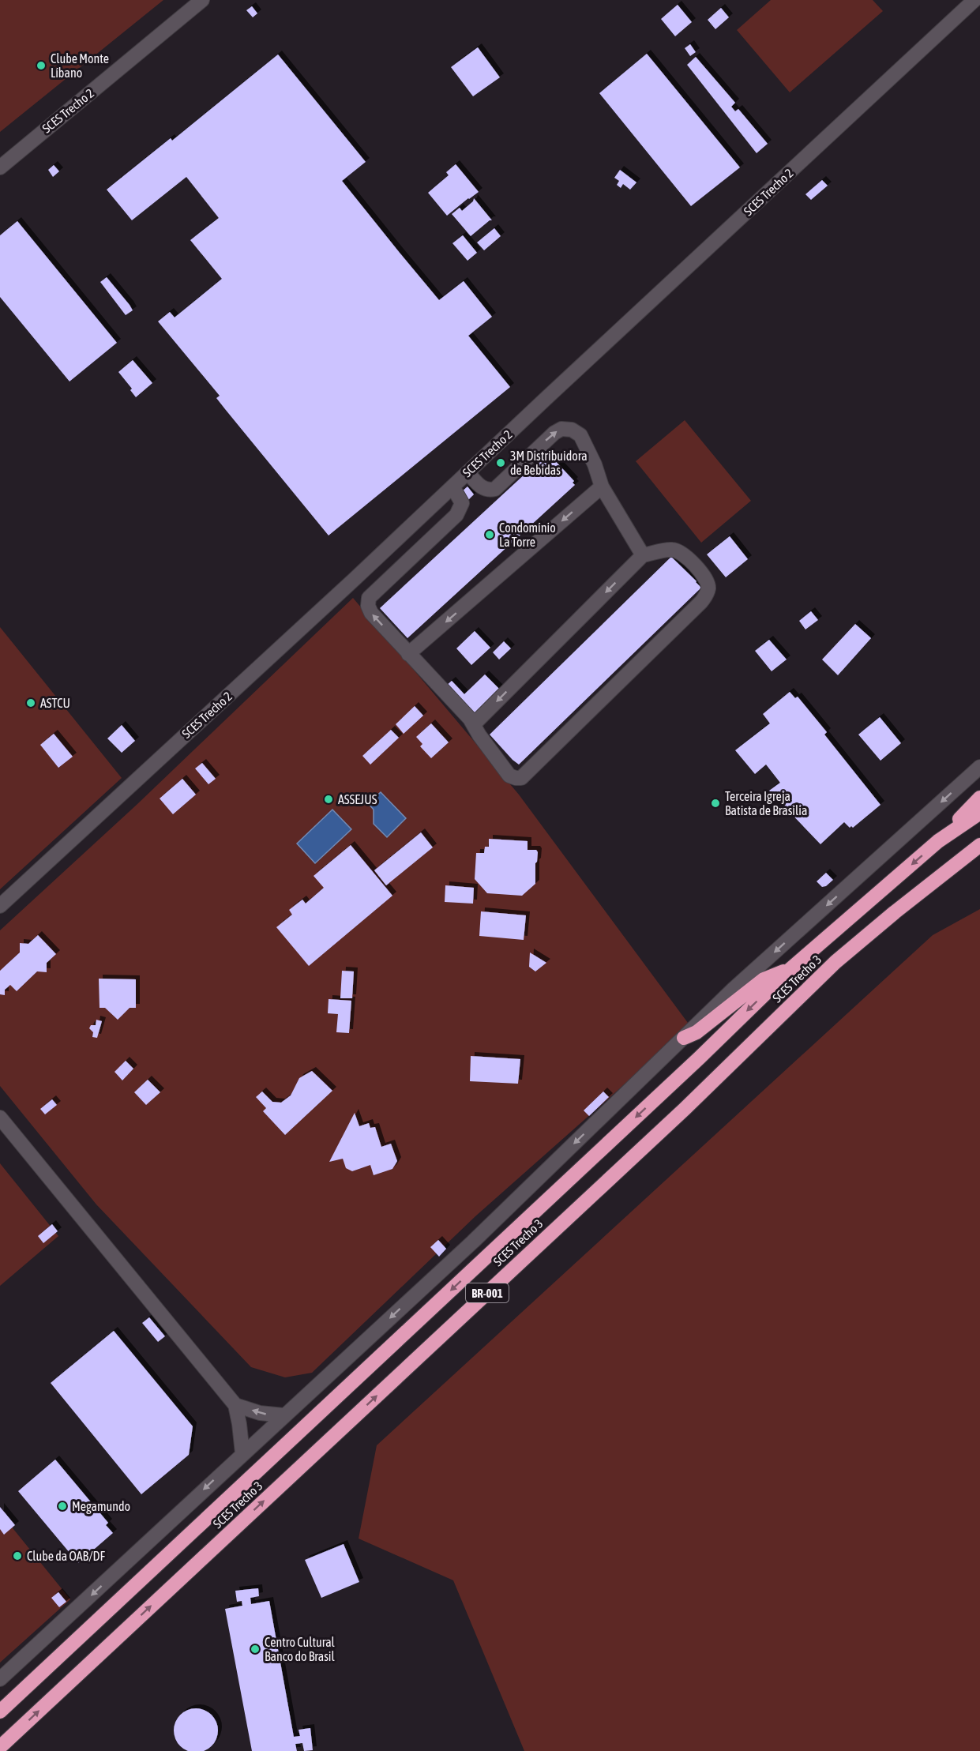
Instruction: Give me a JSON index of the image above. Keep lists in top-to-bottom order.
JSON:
{
  "streets": {
    "highway": ["SCES Trecho 3", "BR-001"],
    "street": ["SCES Trecho 2"]
  },
  "places": [
    "Clube Monte Líbano",
    "3M Distribuidora de Bebidas",
    "Condomínio La Torre",
    "ASTCU",
    "ASSEJUS",
    "Terceira Igreja Batista de Brasília",
    "Megamundo",
    "Clube da OAB/DF",
    "Centro Cultural Banco do Brasil"
  ]
}
